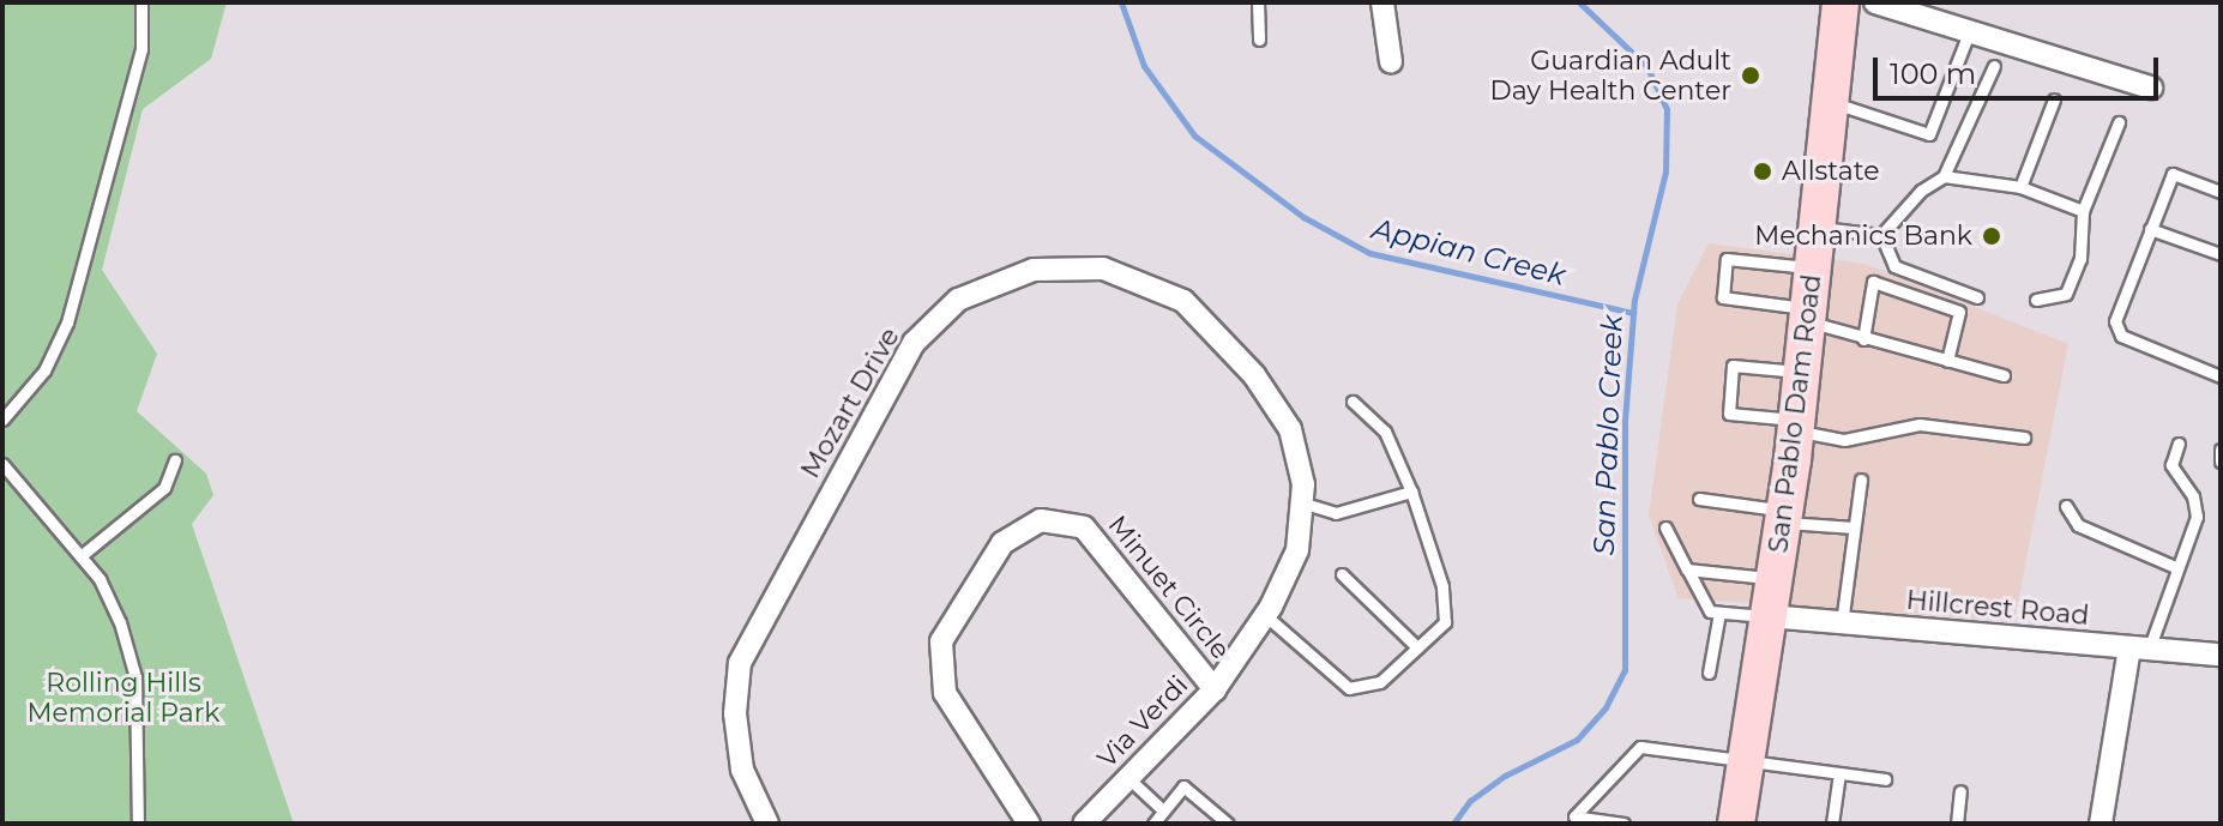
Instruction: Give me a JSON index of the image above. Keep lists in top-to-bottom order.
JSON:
{
  "streets": {
    "main road": ["San Pablo Dam Road"],
    "street": [
      "Mozart Drive",
      "Minuet Circle",
      "Hillcrest Road",
      "Via Verdi"
    ]
  },
  "crossings": [
    ["Mozart Drive", "Via Verdi"],
    ["San Pablo Dam Road", "Hillcrest Road"],
    ["Minuet Circle", "Via Verdi"]
  ],
  "water": ["Appian Creek", "San Pablo Creek"],
  "parks": ["Rolling Hills Memorial Park"],
  "places": ["Guardian Adult Day Health Center", "Allstate", "Mechanics Bank"],
  "scale_bar": "100 m"
}
